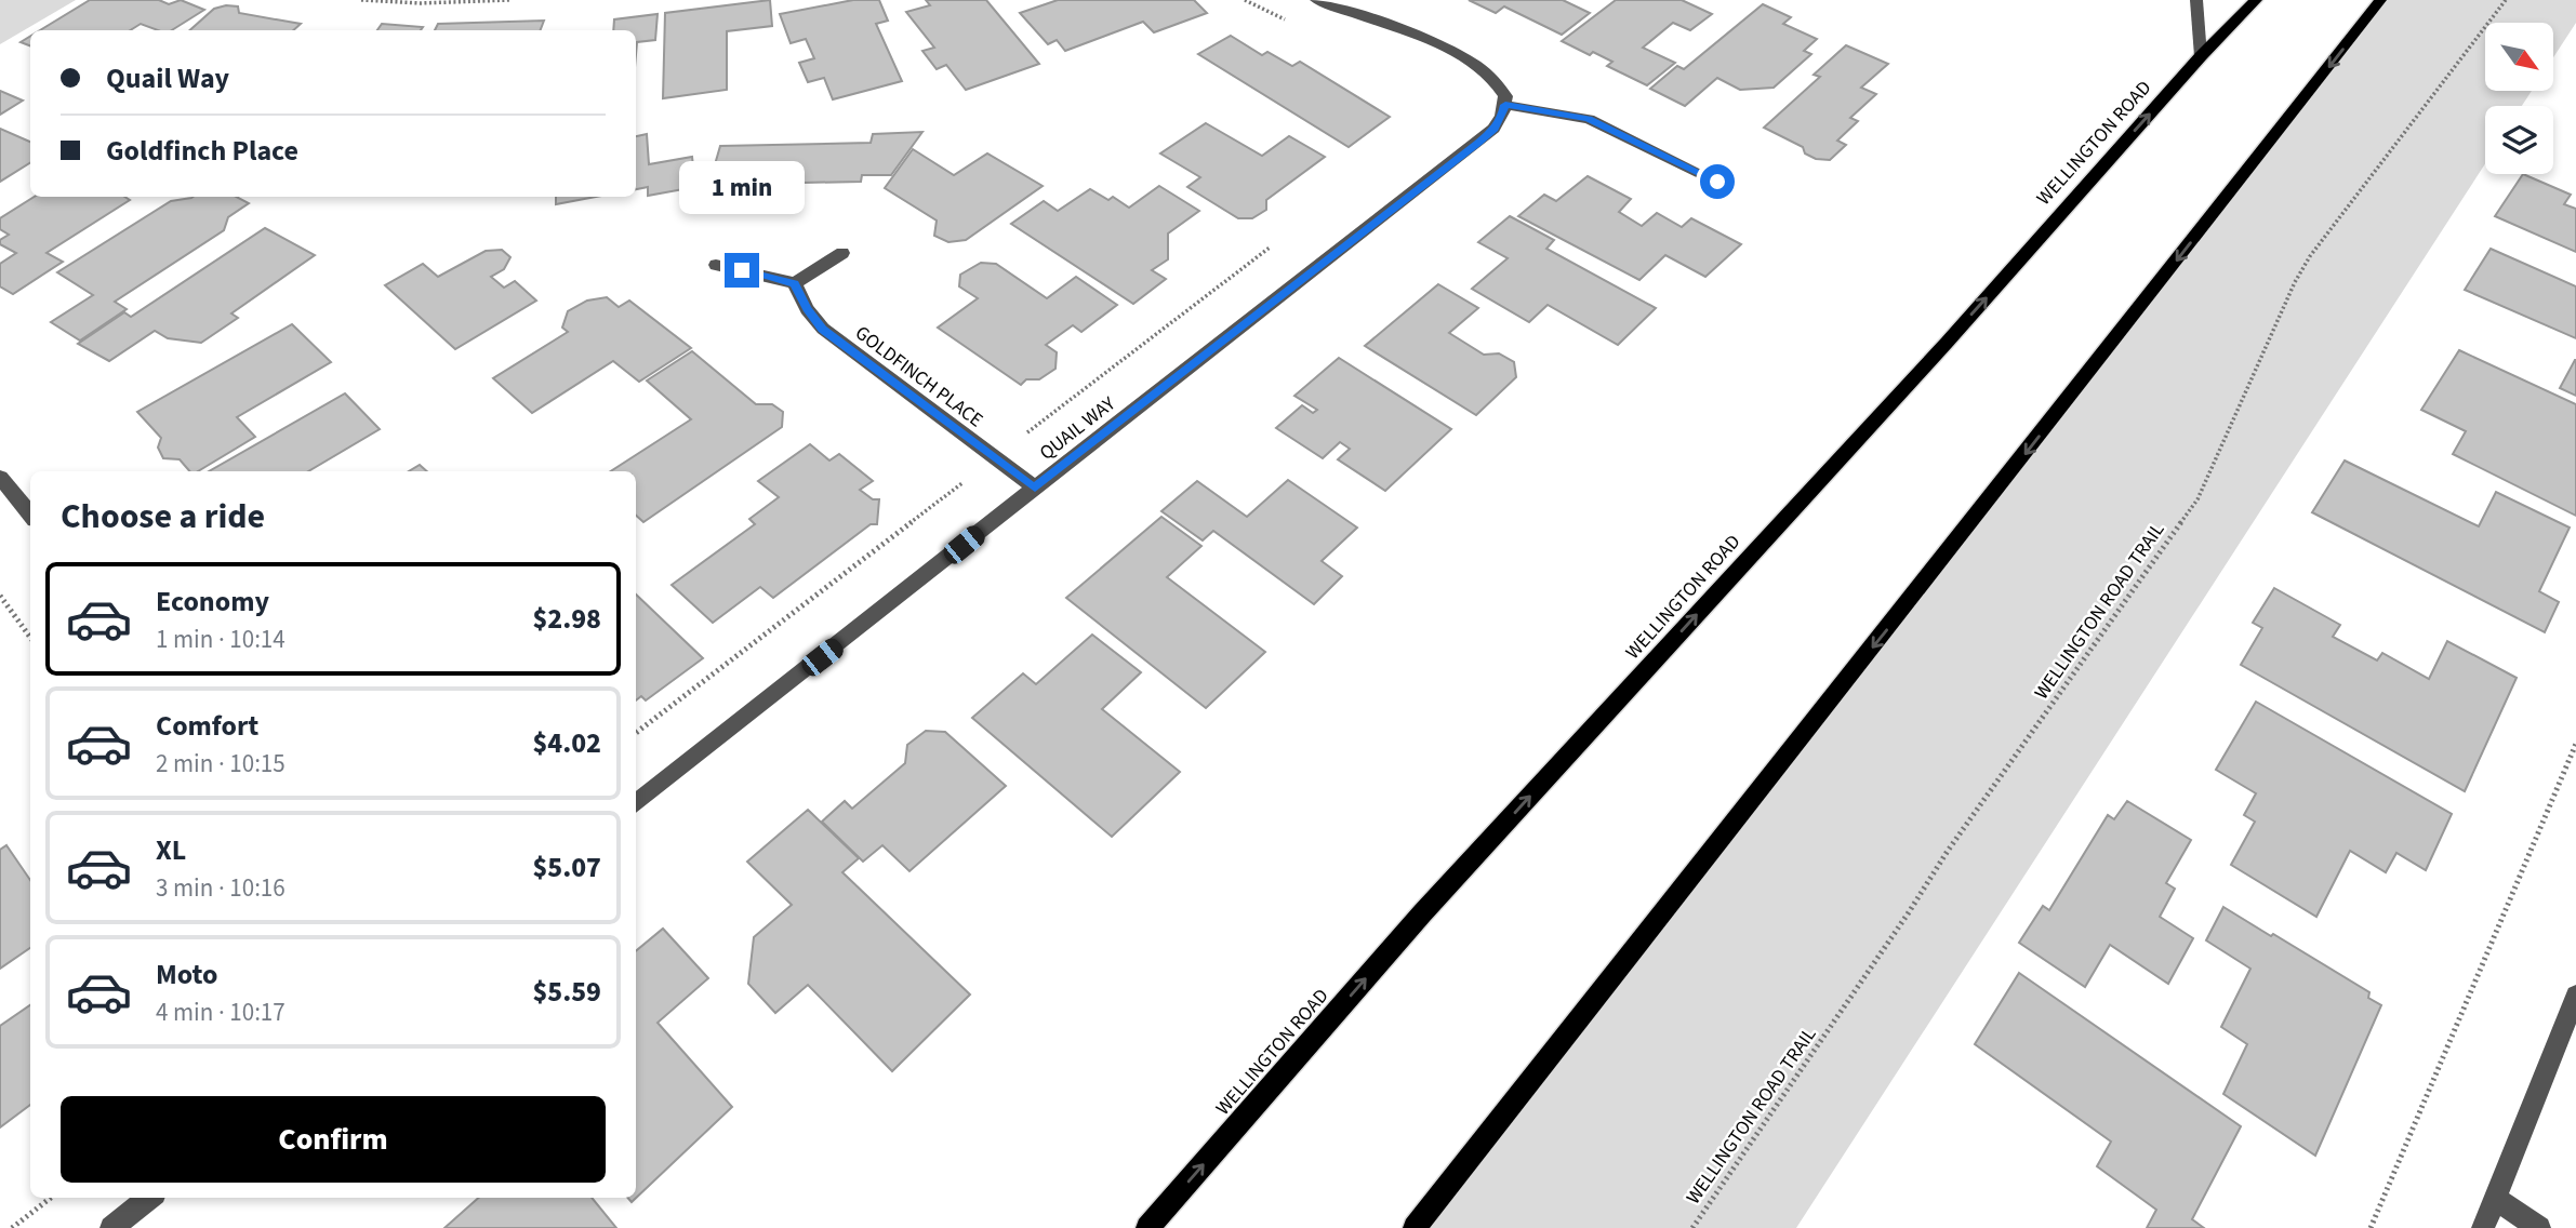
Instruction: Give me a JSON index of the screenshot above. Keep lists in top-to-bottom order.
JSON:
{
  "streets": {
    "main road": ["WELLINGTON ROAD"],
    "street": ["GOLDFINCH PLACE", "QUAIL WAY"],
    "path": ["WELLINGTON ROAD TRAIL"]
  },
  "crossings": [
    ["GOLDFINCH PLACE", "QUAIL WAY"]
  ],
  "north": "bottom right",
  "page": {
    "banner": ["Quail Way", "Goldfinch Place"],
    "bubble": "1 min",
    "heading": "Choose a ride",
    "list": [
      {
        "name": "Economy",
        "note": "1 min · 10:14",
        "value": "$2.98"
      },
      {
        "name": "Comfort",
        "note": "2 min · 10:15",
        "value": "$4.02"
      },
      {
        "name": "XL",
        "note": "3 min · 10:16",
        "value": "$5.07"
      },
      {
        "name": "Moto",
        "note": "4 min · 10:17",
        "value": "$5.59"
      }
    ],
    "buttons": "Confirm"
  }
}
